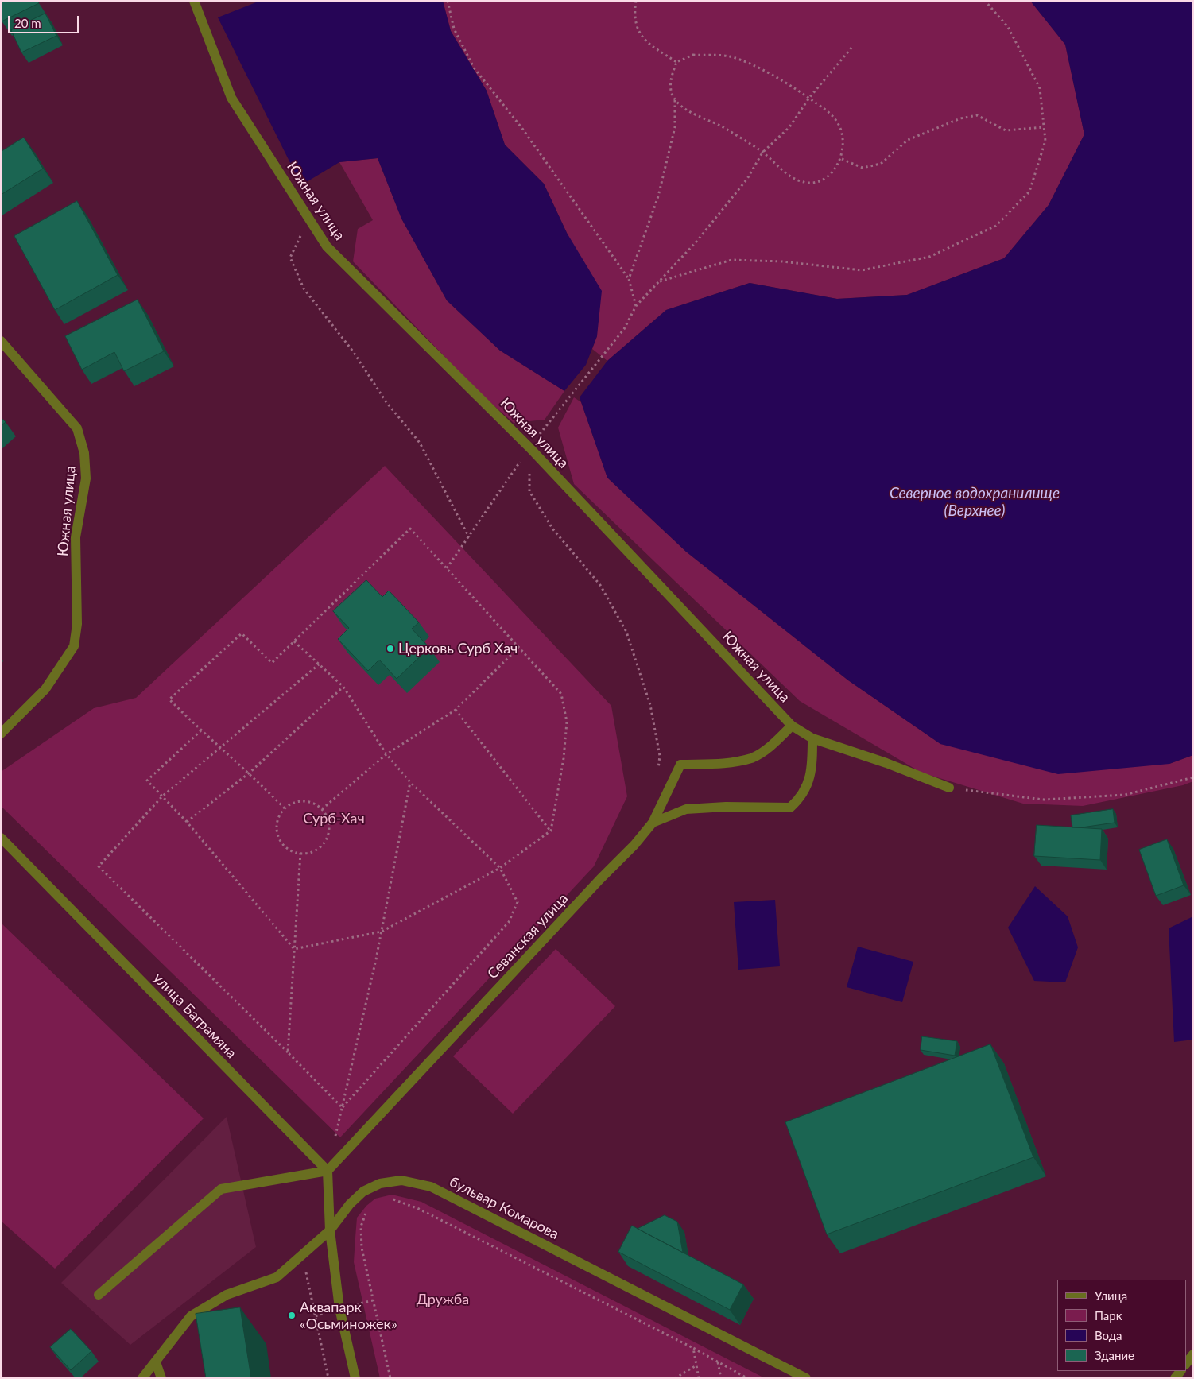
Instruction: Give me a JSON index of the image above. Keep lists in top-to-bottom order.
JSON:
{
  "streets": {
    "street": [
      "Южная улица",
      "Севанская улица",
      "улица Баграмяна",
      "бульвар Комарова"
    ]
  },
  "crossings": [
    ["Южная улица", "Севанская улица"],
    ["Севанская улица", "улица Баграмяна"]
  ],
  "water": ["Северное водохранилище (Верхнее)"],
  "parks": ["Сурб-Хач", "Дружба"],
  "places": ["Церковь Сурб Хач", "Аквапарк «Осьминожек»"],
  "legend": [
    "Улица",
    "Парк",
    "Вода",
    "Здание"
  ],
  "scale_bar": "20 m"
}
